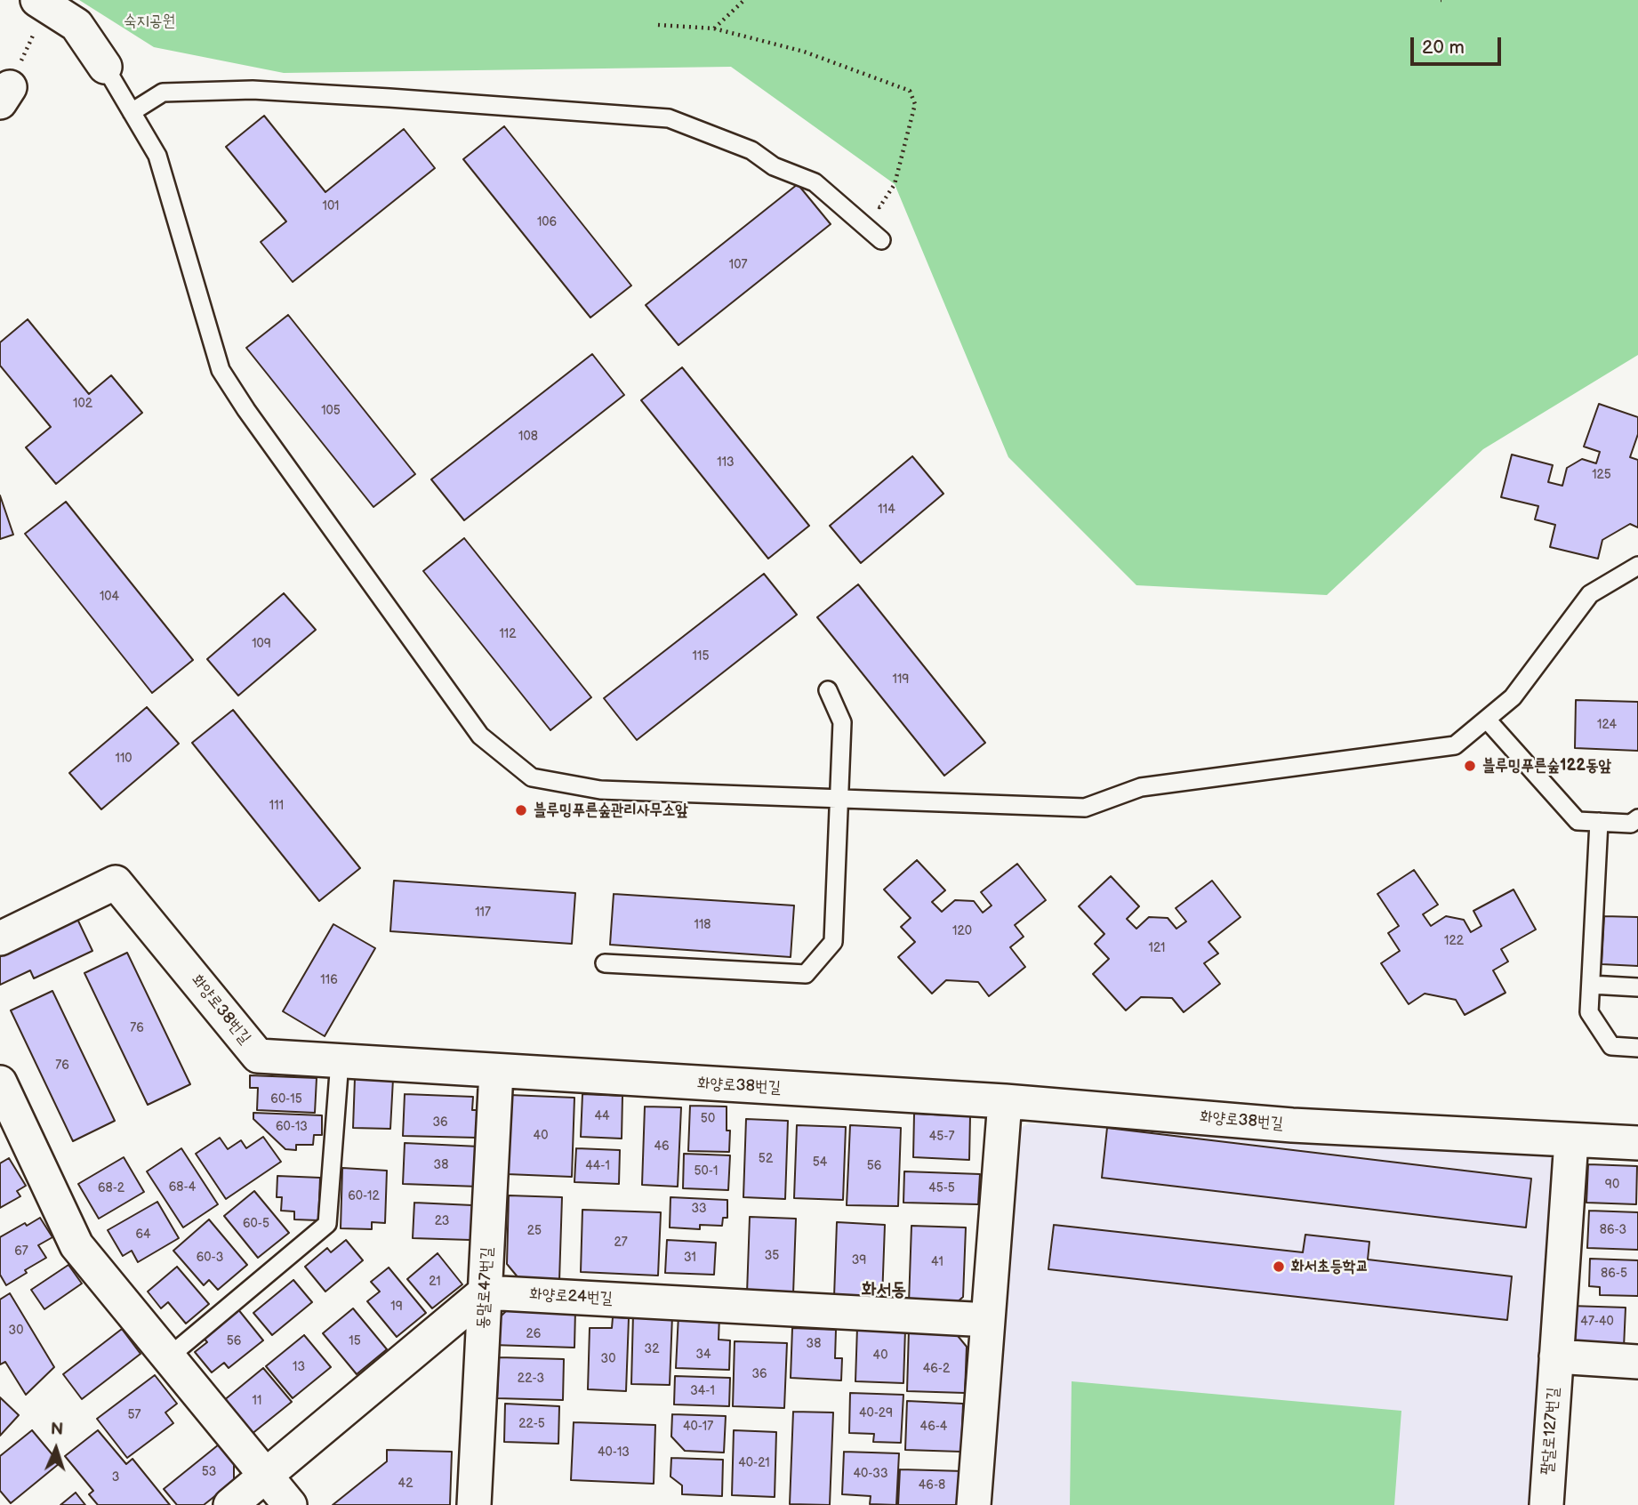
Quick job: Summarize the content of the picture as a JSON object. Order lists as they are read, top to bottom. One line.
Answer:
{"streets":{"street":["화양로38번길","동말로47번길","화양로24번길","팔달로127번길"]},"crossings":[["화양로38번길","동말로47번길"],["동말로47번길","화양로24번길"]],"districts":["화서동"],"parks":["숙지공원"],"places":["블루밍푸른숲122동앞","블루밍푸른숲관리사무소앞","화서초등학교"],"house_numbers":["101","106","107","102","105","108","113","125","114","104","112","109","115","119","124","110","111","117","118","120","122","121","116","76","76","60-15","44","50","36","60-13","40","45-7","46","52","54","38","44-1","56","50-1","90","68-4","68-2","45-5","60-12","33","23","60-5","86-3","25","64","27","67","35","60-3","31","39","41","86-5","21","19","47-40","30","26","56","15","38","32","34","40","30","13","46-2","36","22-3","34-1","11","40-29","57","22-5","40-17","46-4","40-13","40-21","53","40-33","3","42","46-8"],"scale_bar":"20 m","north":"top"}
